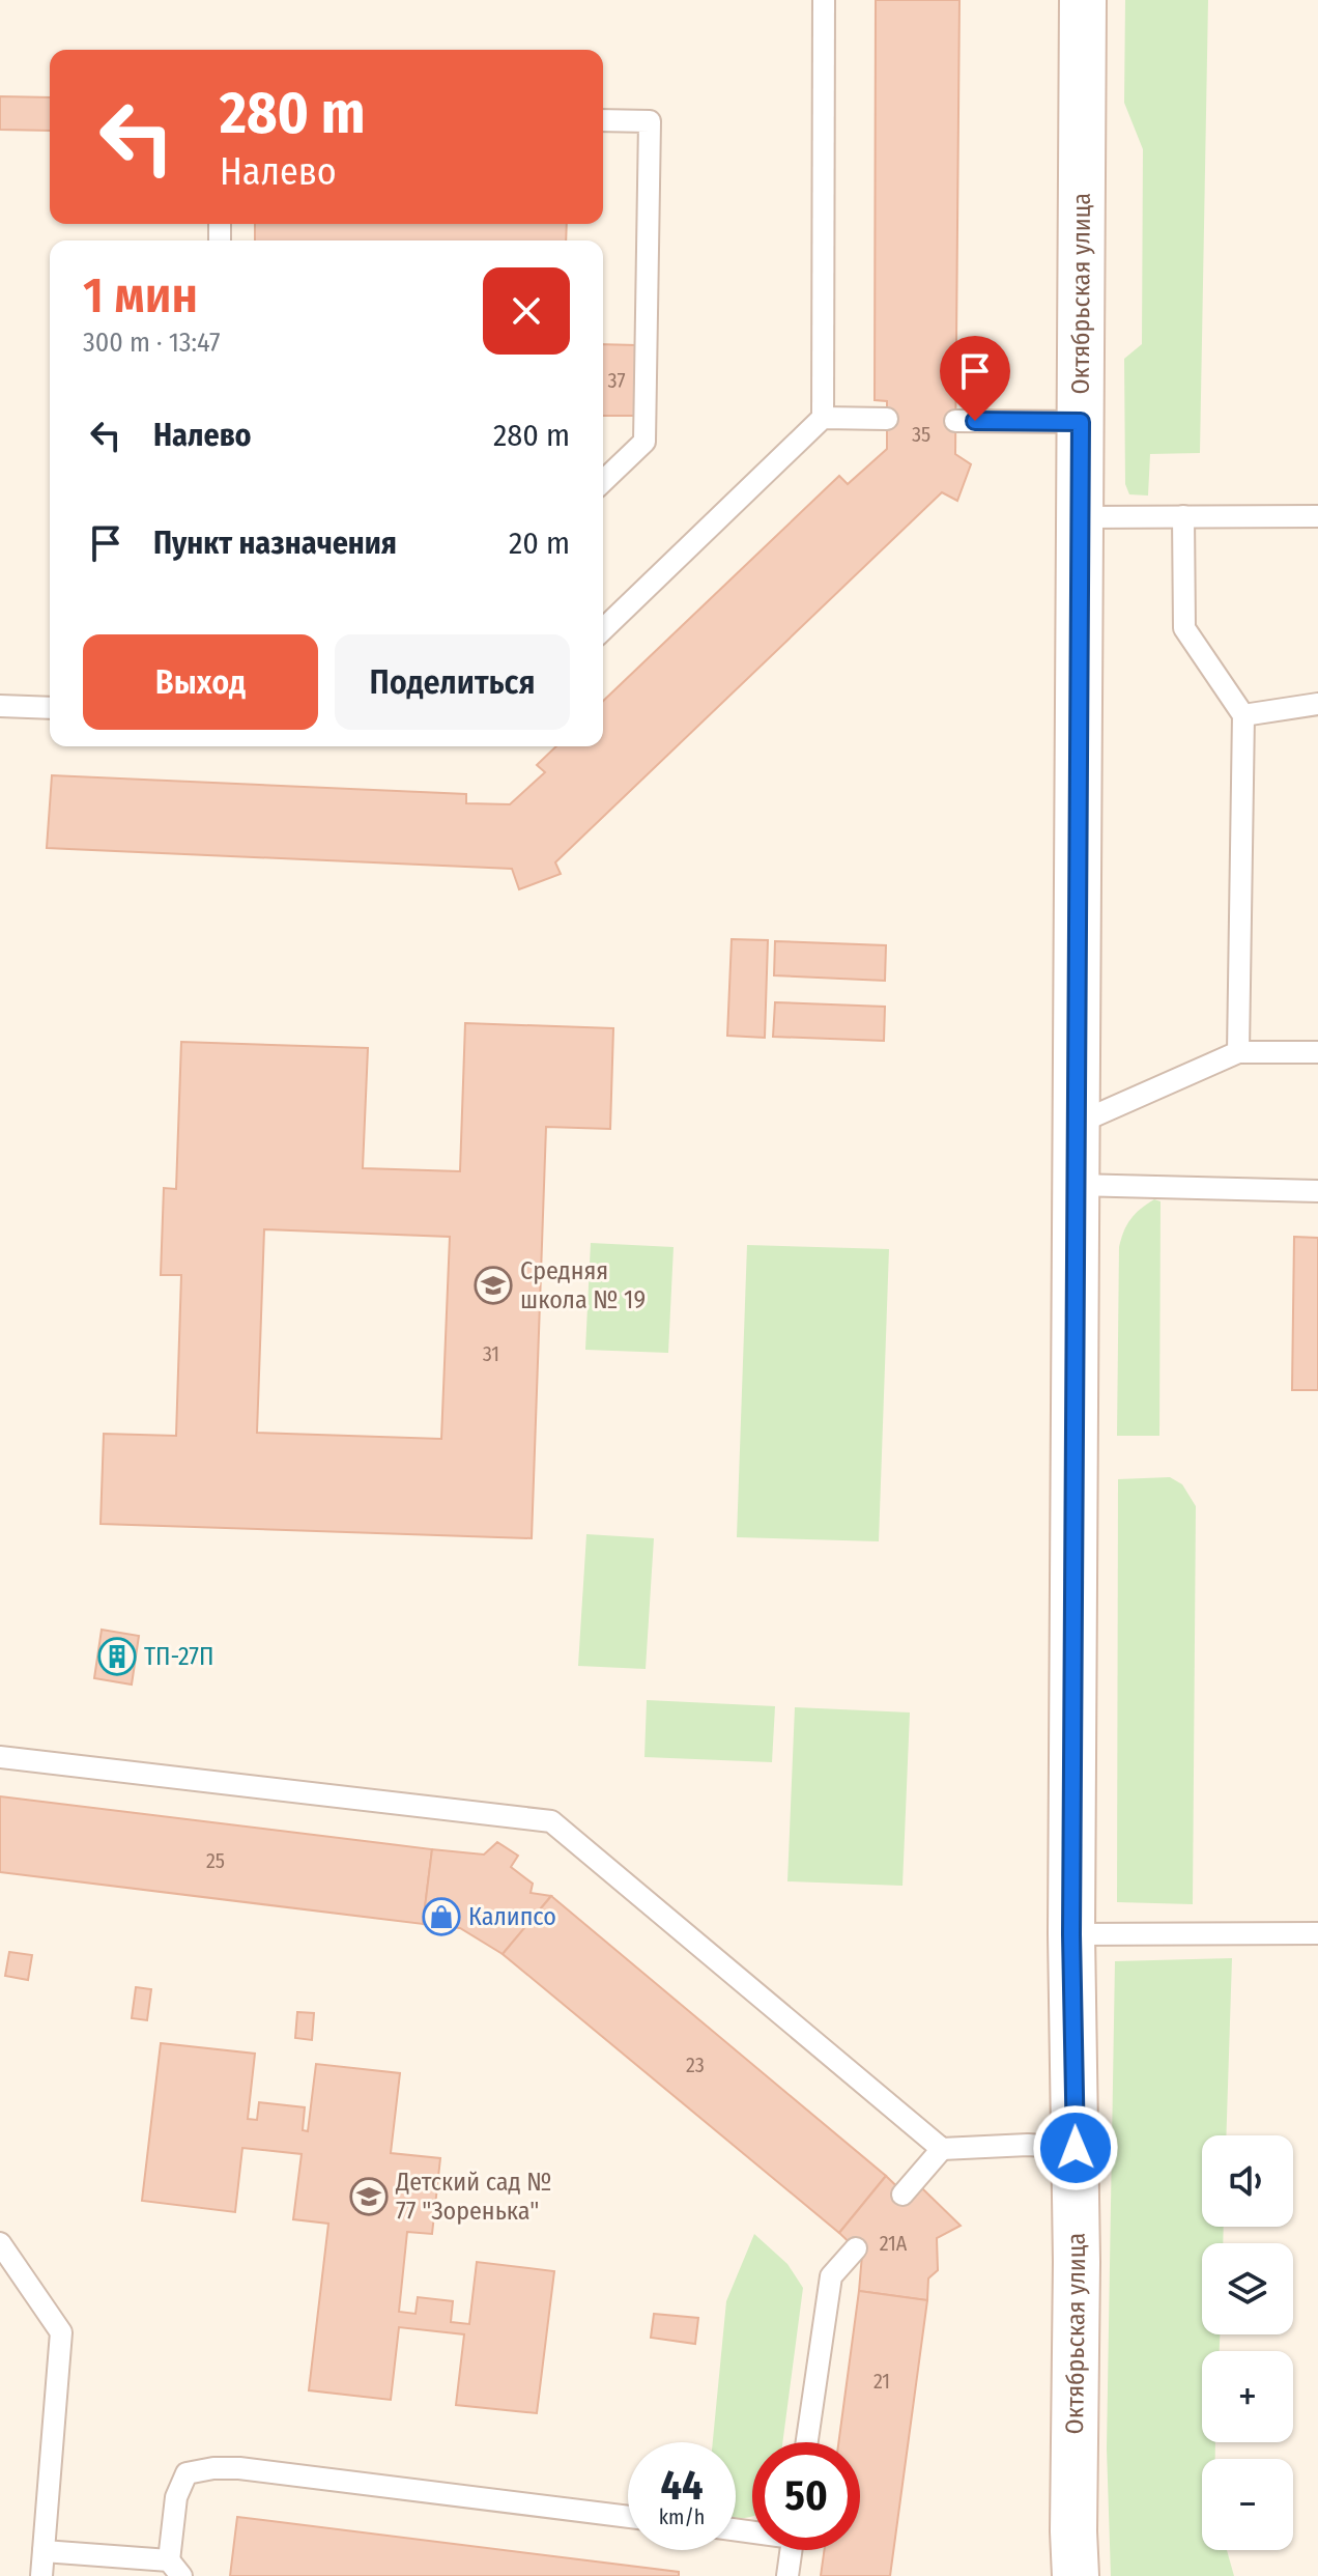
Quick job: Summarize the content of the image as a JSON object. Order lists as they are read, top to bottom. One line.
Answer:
{"streets":{"main road":["Октябрьская улица"]},"places":{"school or university":["Средняя школа № 19","Детский сад № 77 \"Зоренька\""],"building":["ТП-27П"],"shop":["Калипсо"]},"house_numbers":["37","35","31","25","23","21А","21"],"page":{"turn":["280 m","Налево"],"heading":["1 мин","300 m · 13:47"],"list":[{"name":"Налево","value":"280 m"},{"name":"Пункт назначения","value":"20 m"}],"buttons":["Выход","Поделиться"],"map_buttons":["+","−"],"speed":"44 km/h","limit":"50"}}
